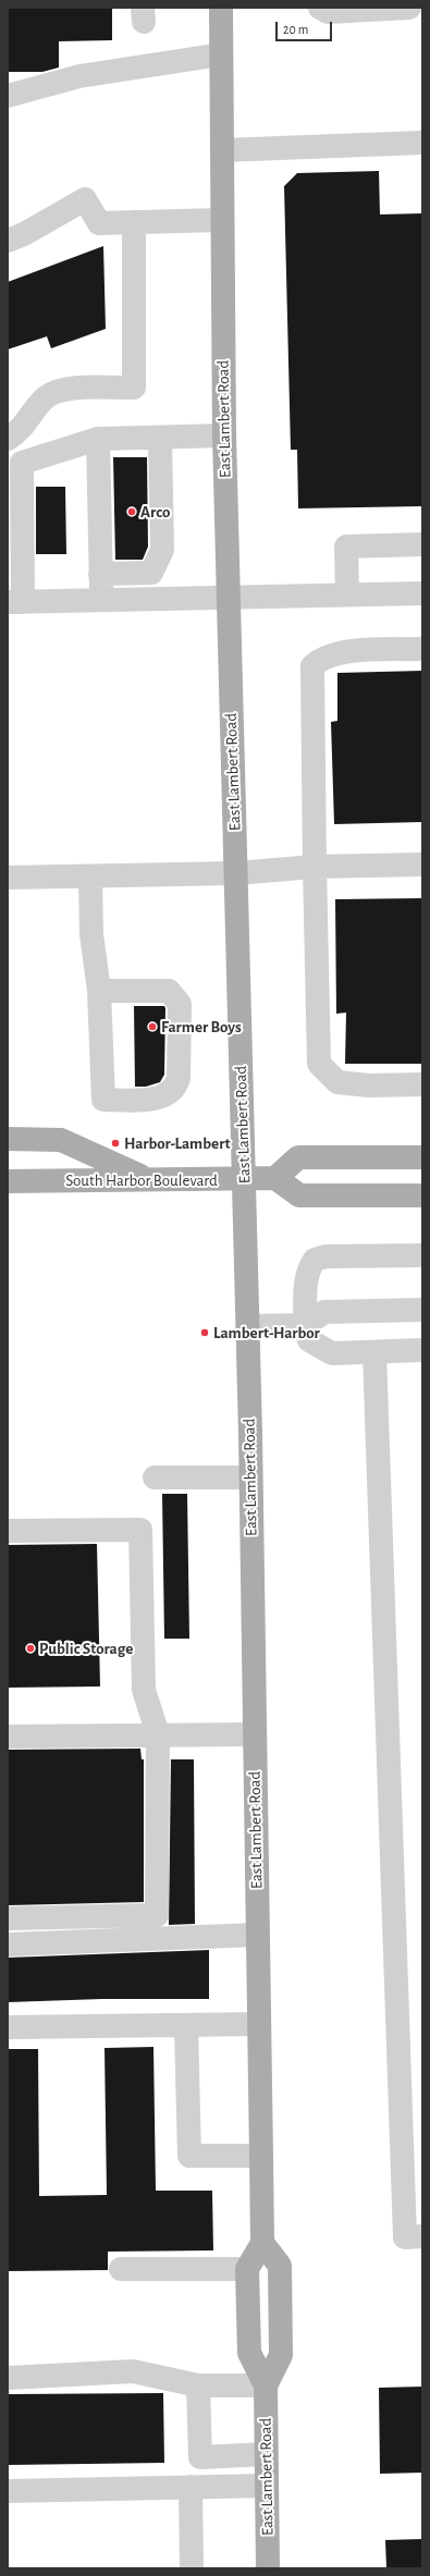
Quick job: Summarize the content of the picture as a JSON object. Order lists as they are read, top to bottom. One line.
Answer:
{"streets":{"main road":["East Lambert Road","South Harbor Boulevard"]},"crossings":[["East Lambert Road","South Harbor Boulevard"]],"places":["Arco","Farmer Boys","Harbor-Lambert","Lambert-Harbor","Public Storage"],"scale_bar":"20 m"}
